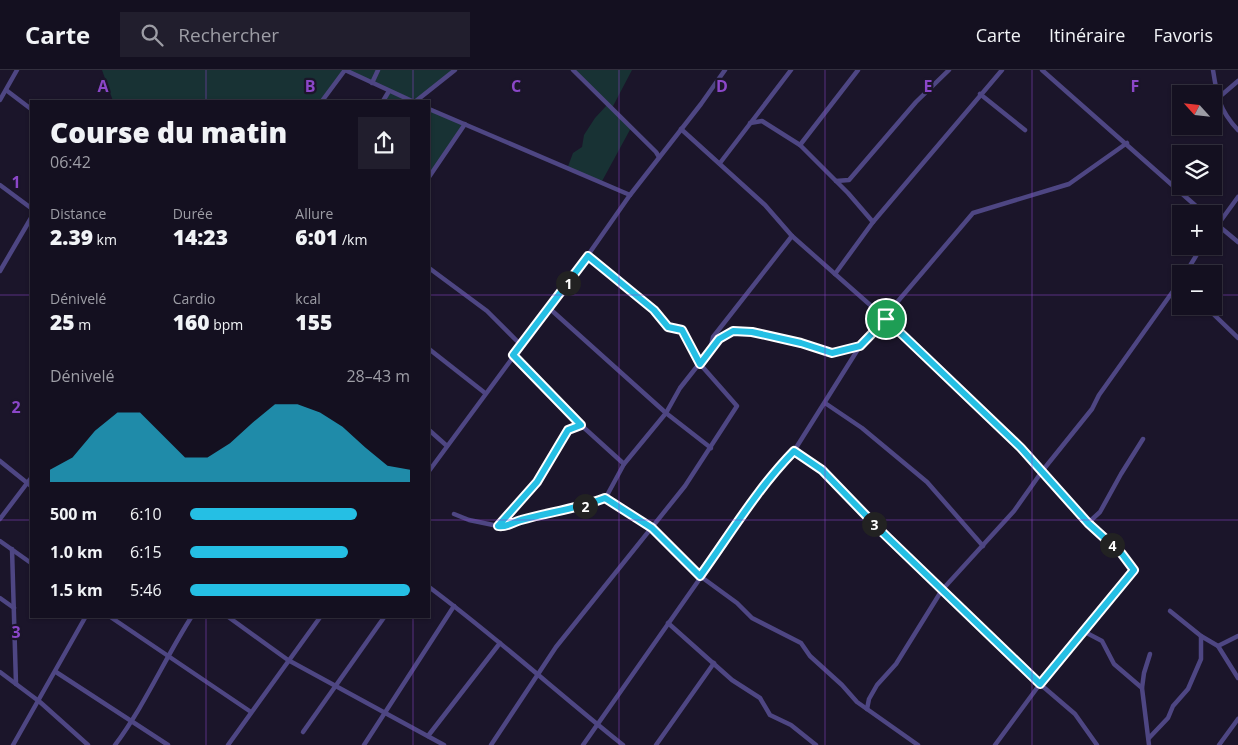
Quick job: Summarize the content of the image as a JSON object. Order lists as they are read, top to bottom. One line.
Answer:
{"north":"top left","page":{"header":"Carte","search":"Rechercher","nav":["Carte","Itinéraire","Favoris"],"map_buttons":["+","−"],"heading":["Course du matin","06:42"],"stats":[["Distance","2.39 km"],["Durée","14:23"],["Allure","6:01 /km"],["Dénivelé","25 m"],["Cardio","160 bpm"],["kcal","155"]],"pins":["1","2","3","4"],"chart":["Dénivelé","28–43 m"],"list":[{"name":"500 m","note":"6:10"},{"name":"1.0 km","note":"6:15"},{"name":"1.5 km","note":"5:46"}]},"grid":{"columns":["A","B","C","D","E","F"],"rows":["1","2","3"]}}
